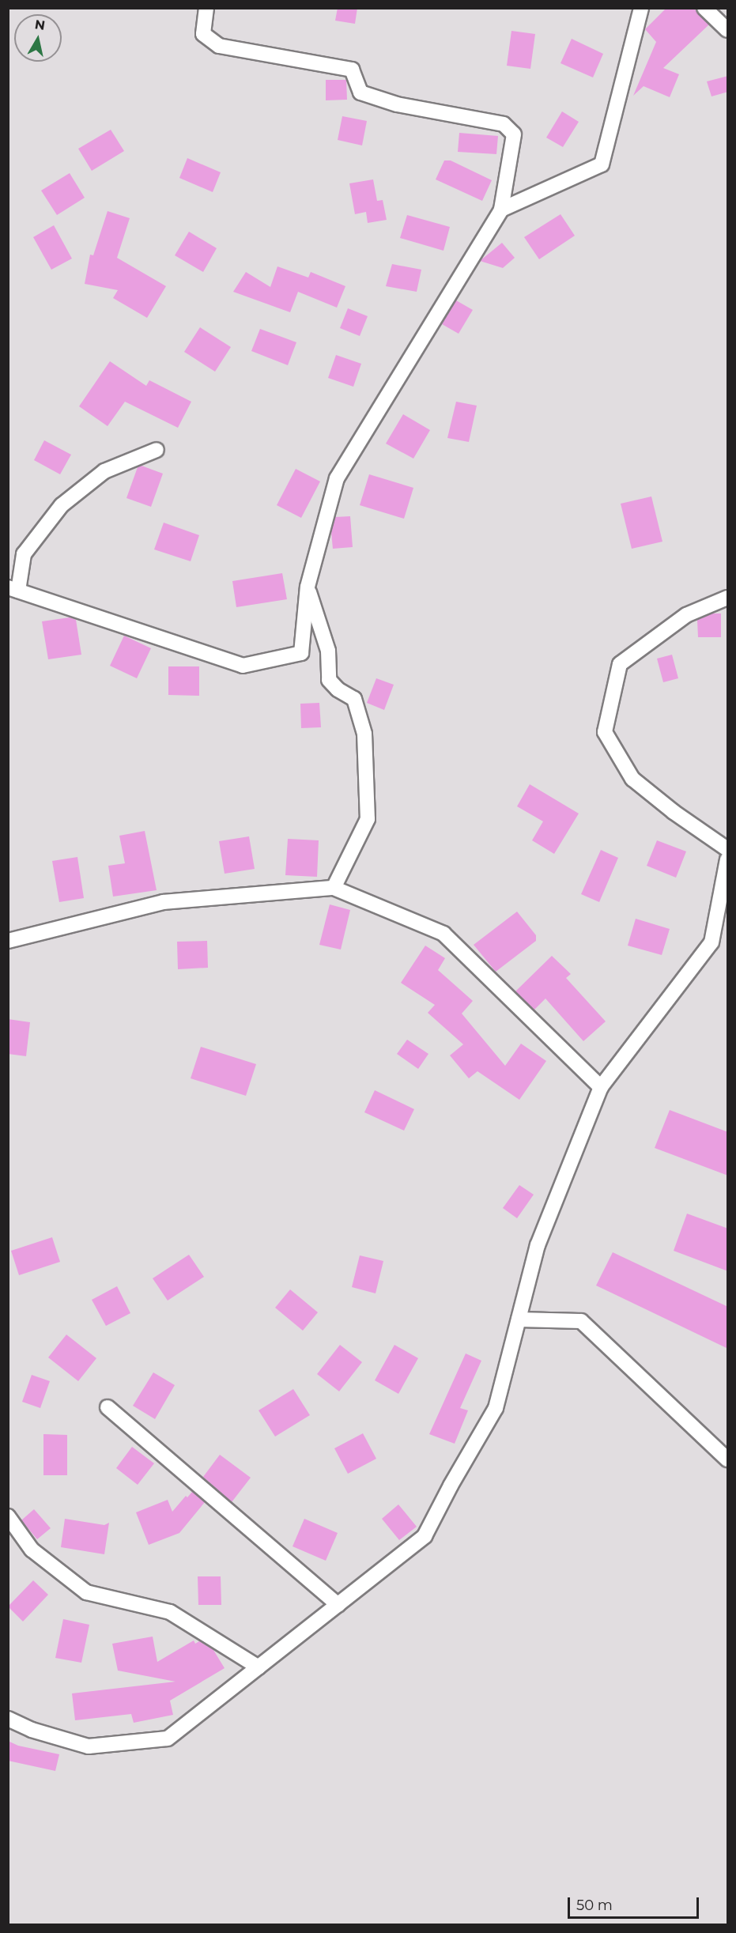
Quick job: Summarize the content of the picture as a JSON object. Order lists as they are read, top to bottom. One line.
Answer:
{"scale_bar":"50 m","north":"top"}
